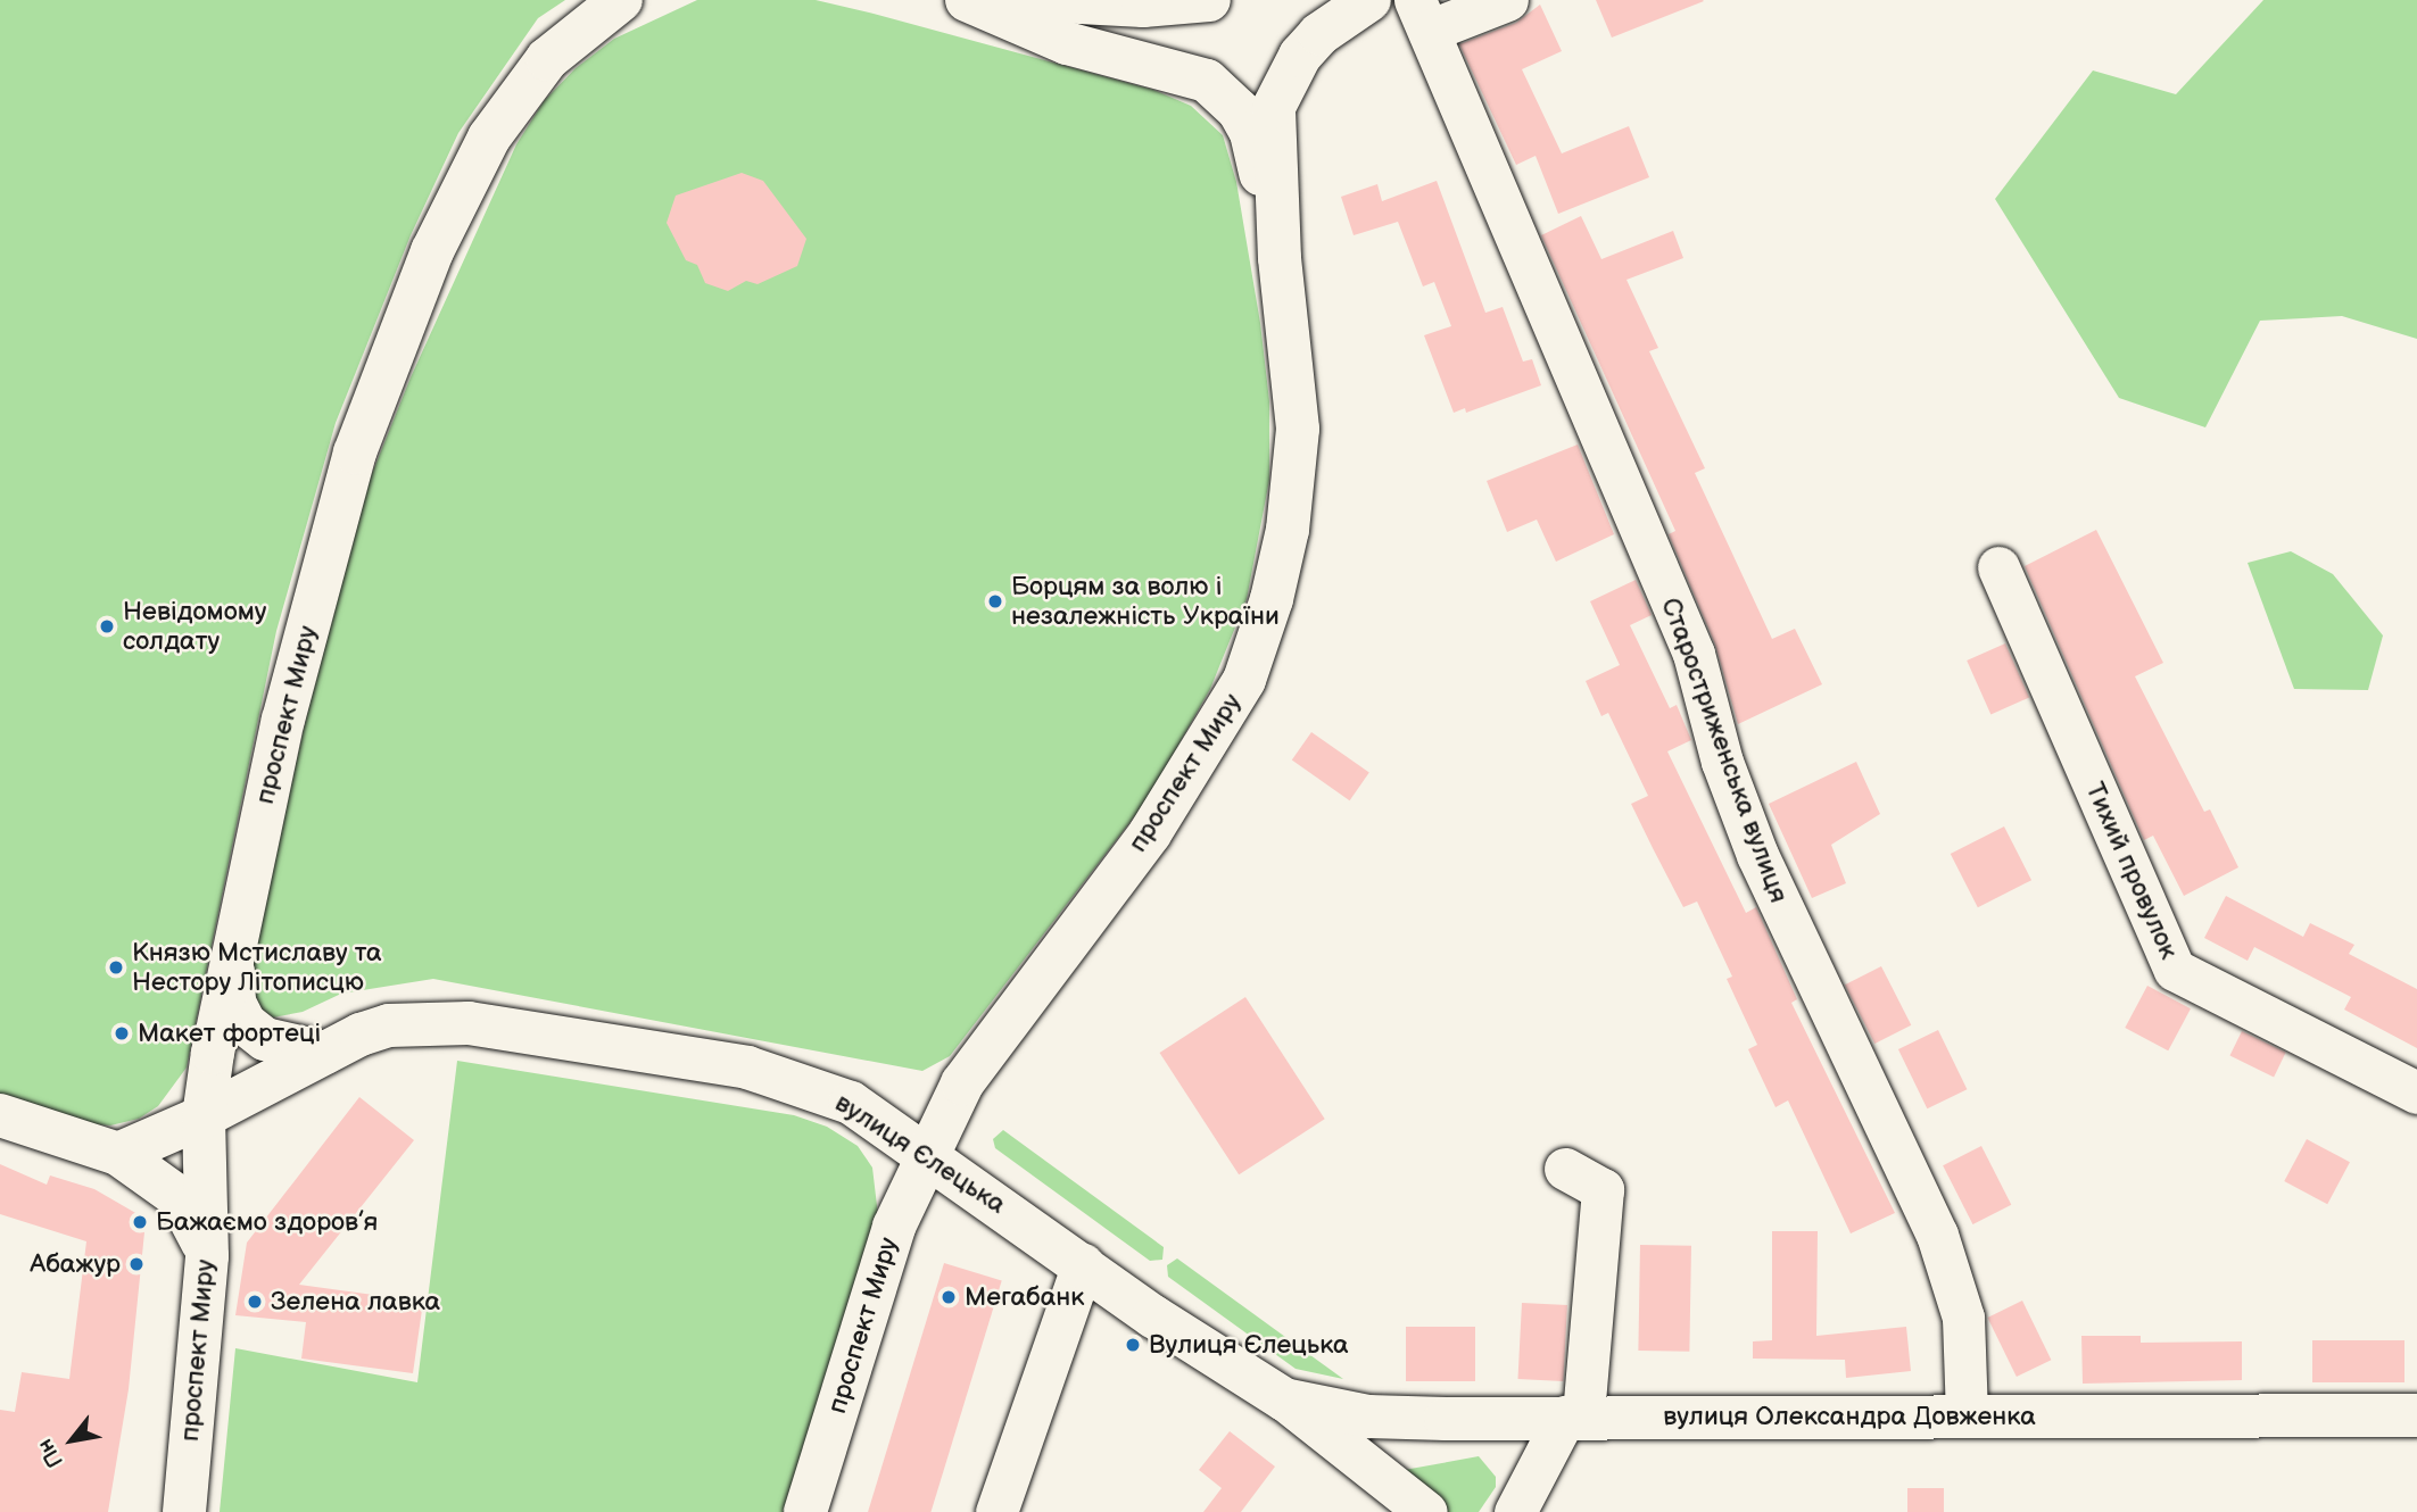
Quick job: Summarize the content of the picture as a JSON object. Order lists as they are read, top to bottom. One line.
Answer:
{"streets":{"main road":["проспект Миру","вулиця Єлецька","вулиця Олександра Довженка"],"street":["Старостриженська вулиця","Тихий провулок"]},"crossings":[["проспект Миру","вулиця Єлецька"],["Старостриженська вулиця","вулиця Олександра Довженка"],["вулиця Єлецька","вулиця Олександра Довженка"]],"places":["Борцям за волю і незалежність України","Невідомому солдату","Князю Мстиславу та Нестору Літописцю","Макет фортеці","Бажаємо здоров’я","Абажур","Мегабанк","Зелена лавка","Вулиця Єлецька"],"north":"bottom left"}
